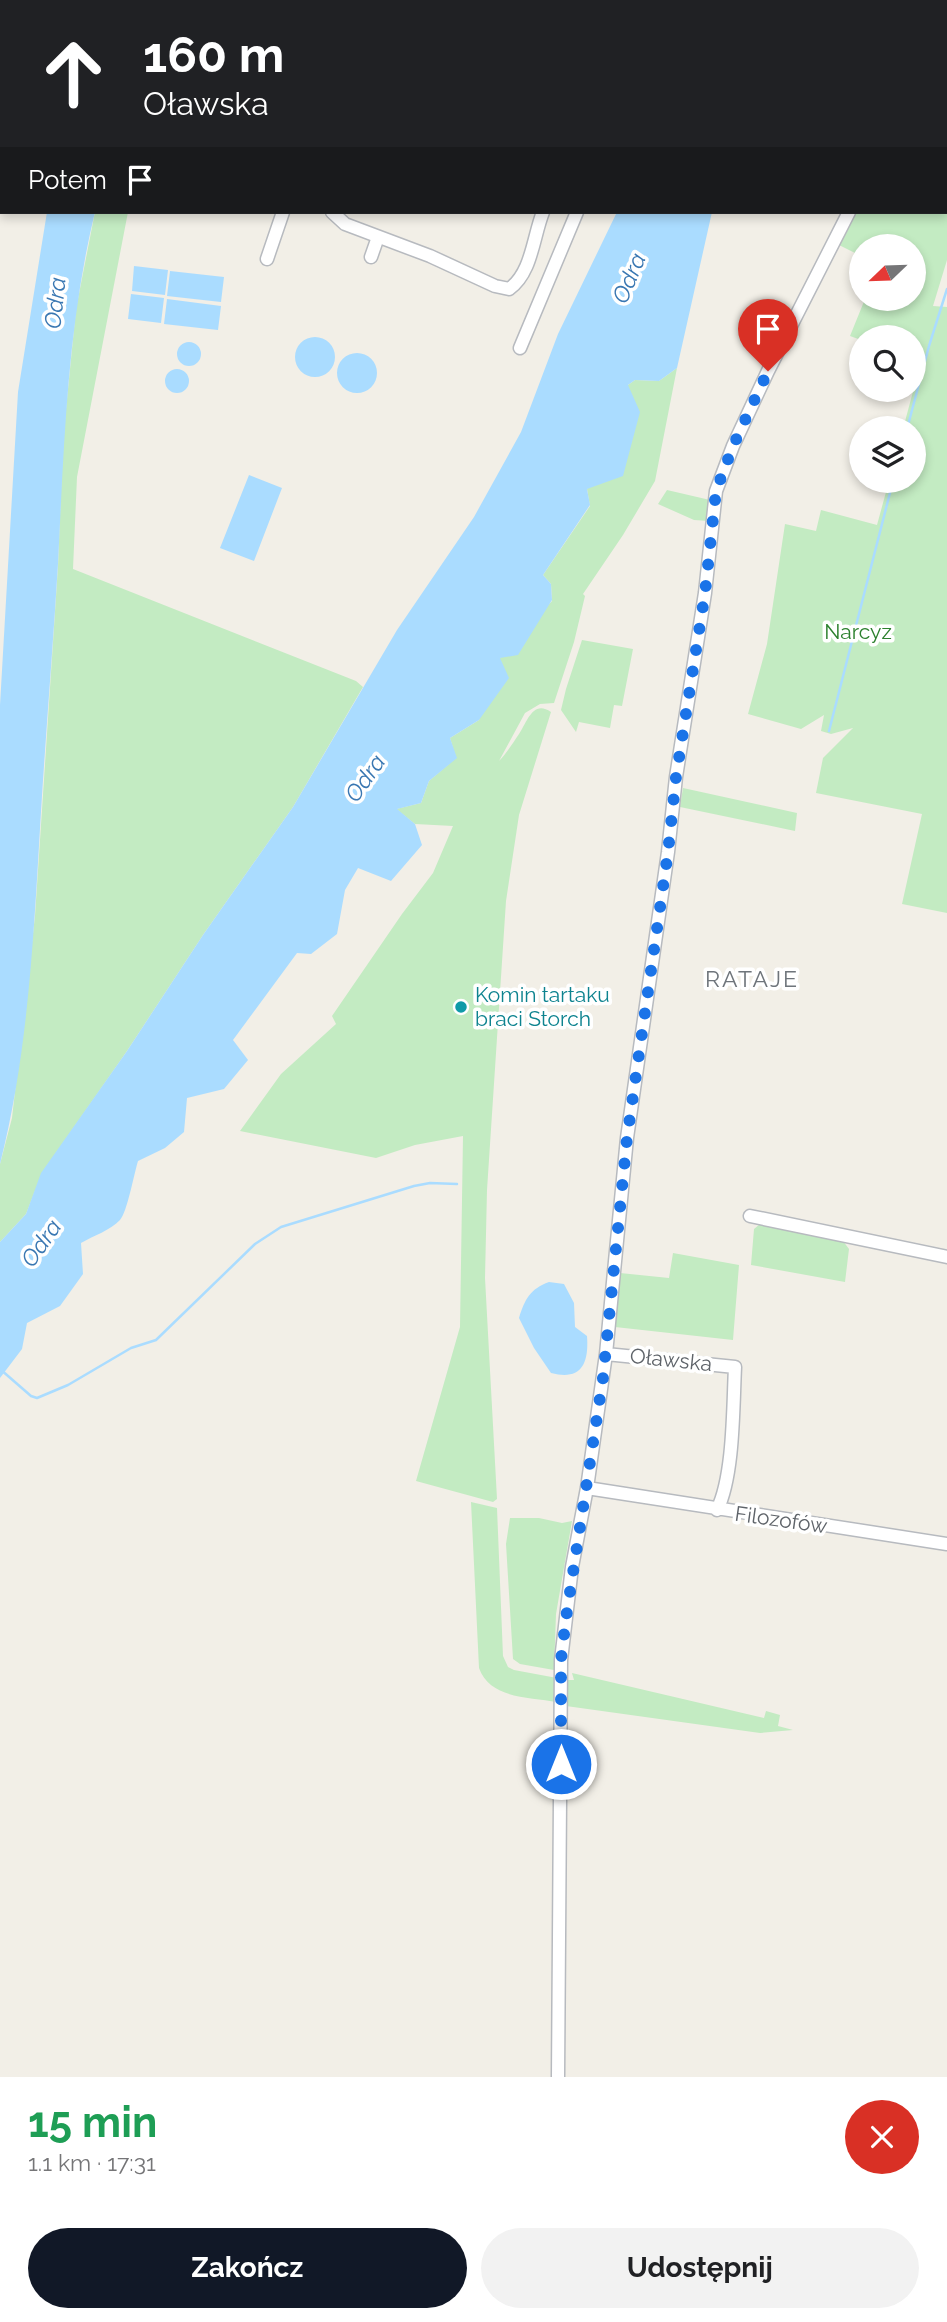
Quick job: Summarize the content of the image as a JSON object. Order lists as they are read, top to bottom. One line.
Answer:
{"streets":{"street":["Oławska","Filozofów"]},"crossings":[["Oławska","Filozofów"]],"districts":["RATAJE"],"water":["Odra"],"parks":["Narcyz"],"places":["Komin tartaku braci Storch"],"north":"bottom left","page":{"turn":["160 m","Oławska"],"then":"Potem","heading":["15 min","1.1 km · 17:31"],"buttons":["Zakończ","Udostępnij"]}}
